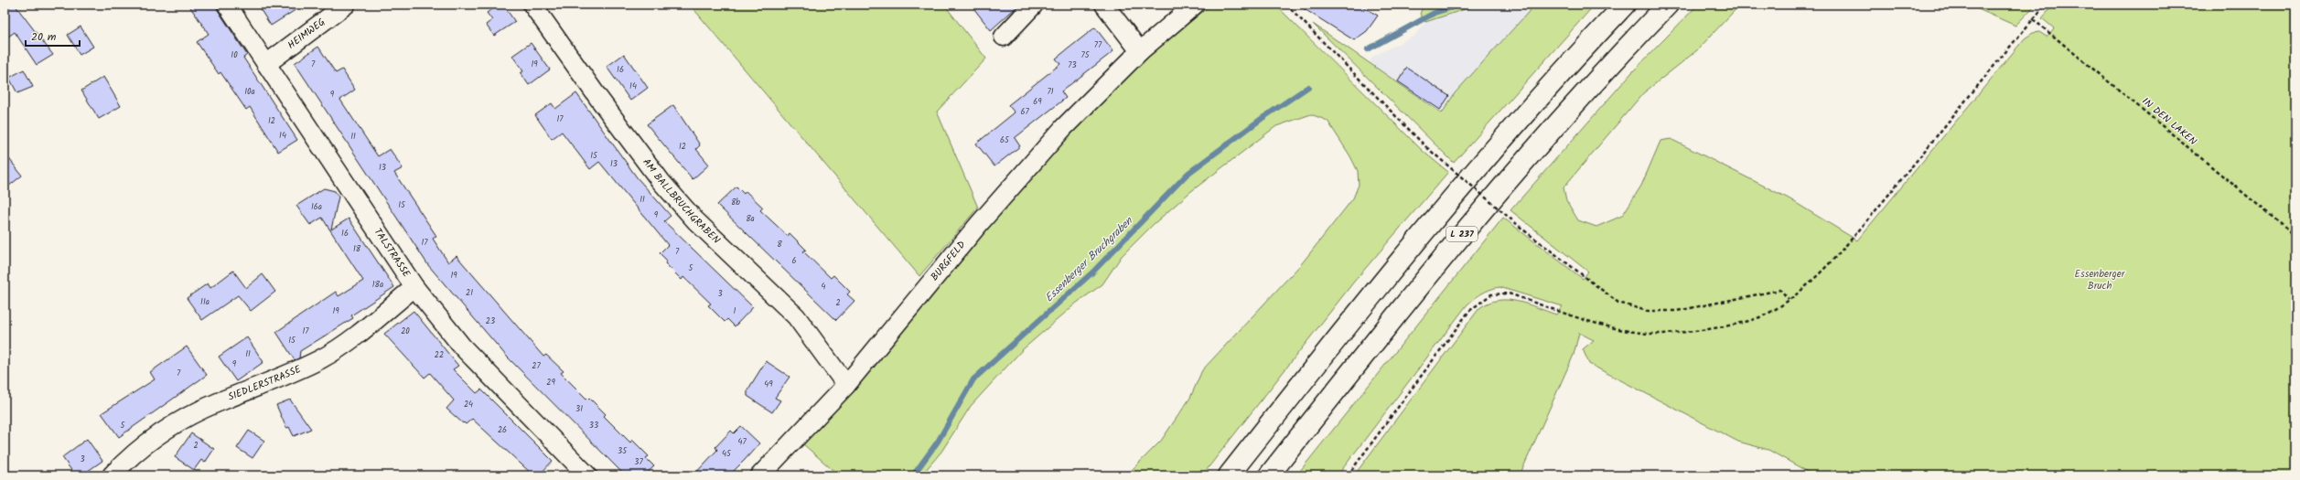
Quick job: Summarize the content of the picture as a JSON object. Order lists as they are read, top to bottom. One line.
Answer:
{"streets":{"highway":["L 237"],"street":["HEIMWEG","AM BALLBRUCHGRABEN","TALSTRASSE","BURGFELD","SIEDLERSTRASSE"],"path":["IN DEN LAKEN"]},"crossings":[["HEIMWEG","TALSTRASSE"],["AM BALLBRUCHGRABEN","BURGFELD"],["TALSTRASSE","SIEDLERSTRASSE"]],"water":["Essenberger Bruchgraben"],"parks":["Essenberger Bruch"],"house_numbers":["77","10","75","7","19","73","16","14","10a","71","9","69","67","17","12","14","11","65","12","15","13","13","11","8b","15","16a","9","8a","16","17","8","18","7","6","5","19","18a","4","21","3","11a","2","19","1","23","17","20","15","11","22","9","27","7","29","49","24","31","5","33","26","47","2","35","45","3","37"],"scale_bar":"20 m"}
